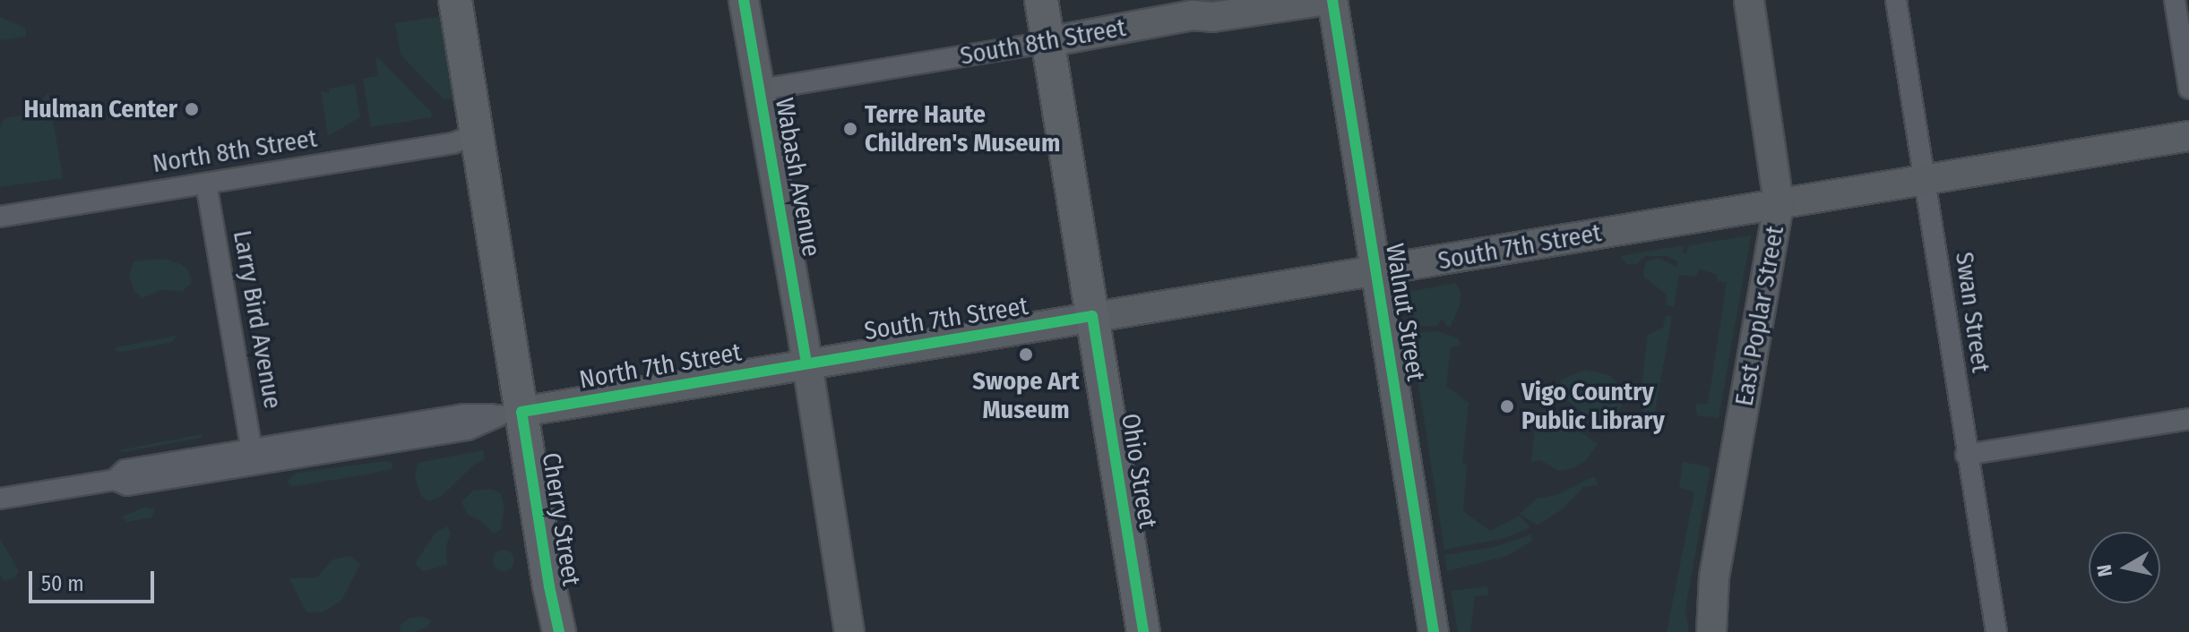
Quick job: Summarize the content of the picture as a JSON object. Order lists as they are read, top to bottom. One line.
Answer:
{"streets":{"main road":["South 8th Street","Wabash Avenue","South 7th Street","Walnut Street","East Poplar Street","North 7th Street","Ohio Street","Cherry Street"],"street":["North 8th Street","Swan Street","Larry Bird Avenue"]},"crossings":[["South 8th Street","Wabash Avenue"],["South 8th Street","Ohio Street"],["North 8th Street","Larry Bird Avenue"],["North 8th Street","Cherry Street"],["Wabash Avenue","South 7th Street"],["Wabash Avenue","North 7th Street"],["South 7th Street","Walnut Street"],["South 7th Street","Swan Street"],["South 7th Street","East Poplar Street"],["South 7th Street","North 7th Street"],["South 7th Street","Ohio Street"],["Larry Bird Avenue","North 7th Street"],["North 7th Street","Cherry Street"]],"places":["Hulman Center","Terre Haute Children's Museum","Swope Art Museum","Vigo Country Public Library"],"scale_bar":"50 m","north":"left"}
